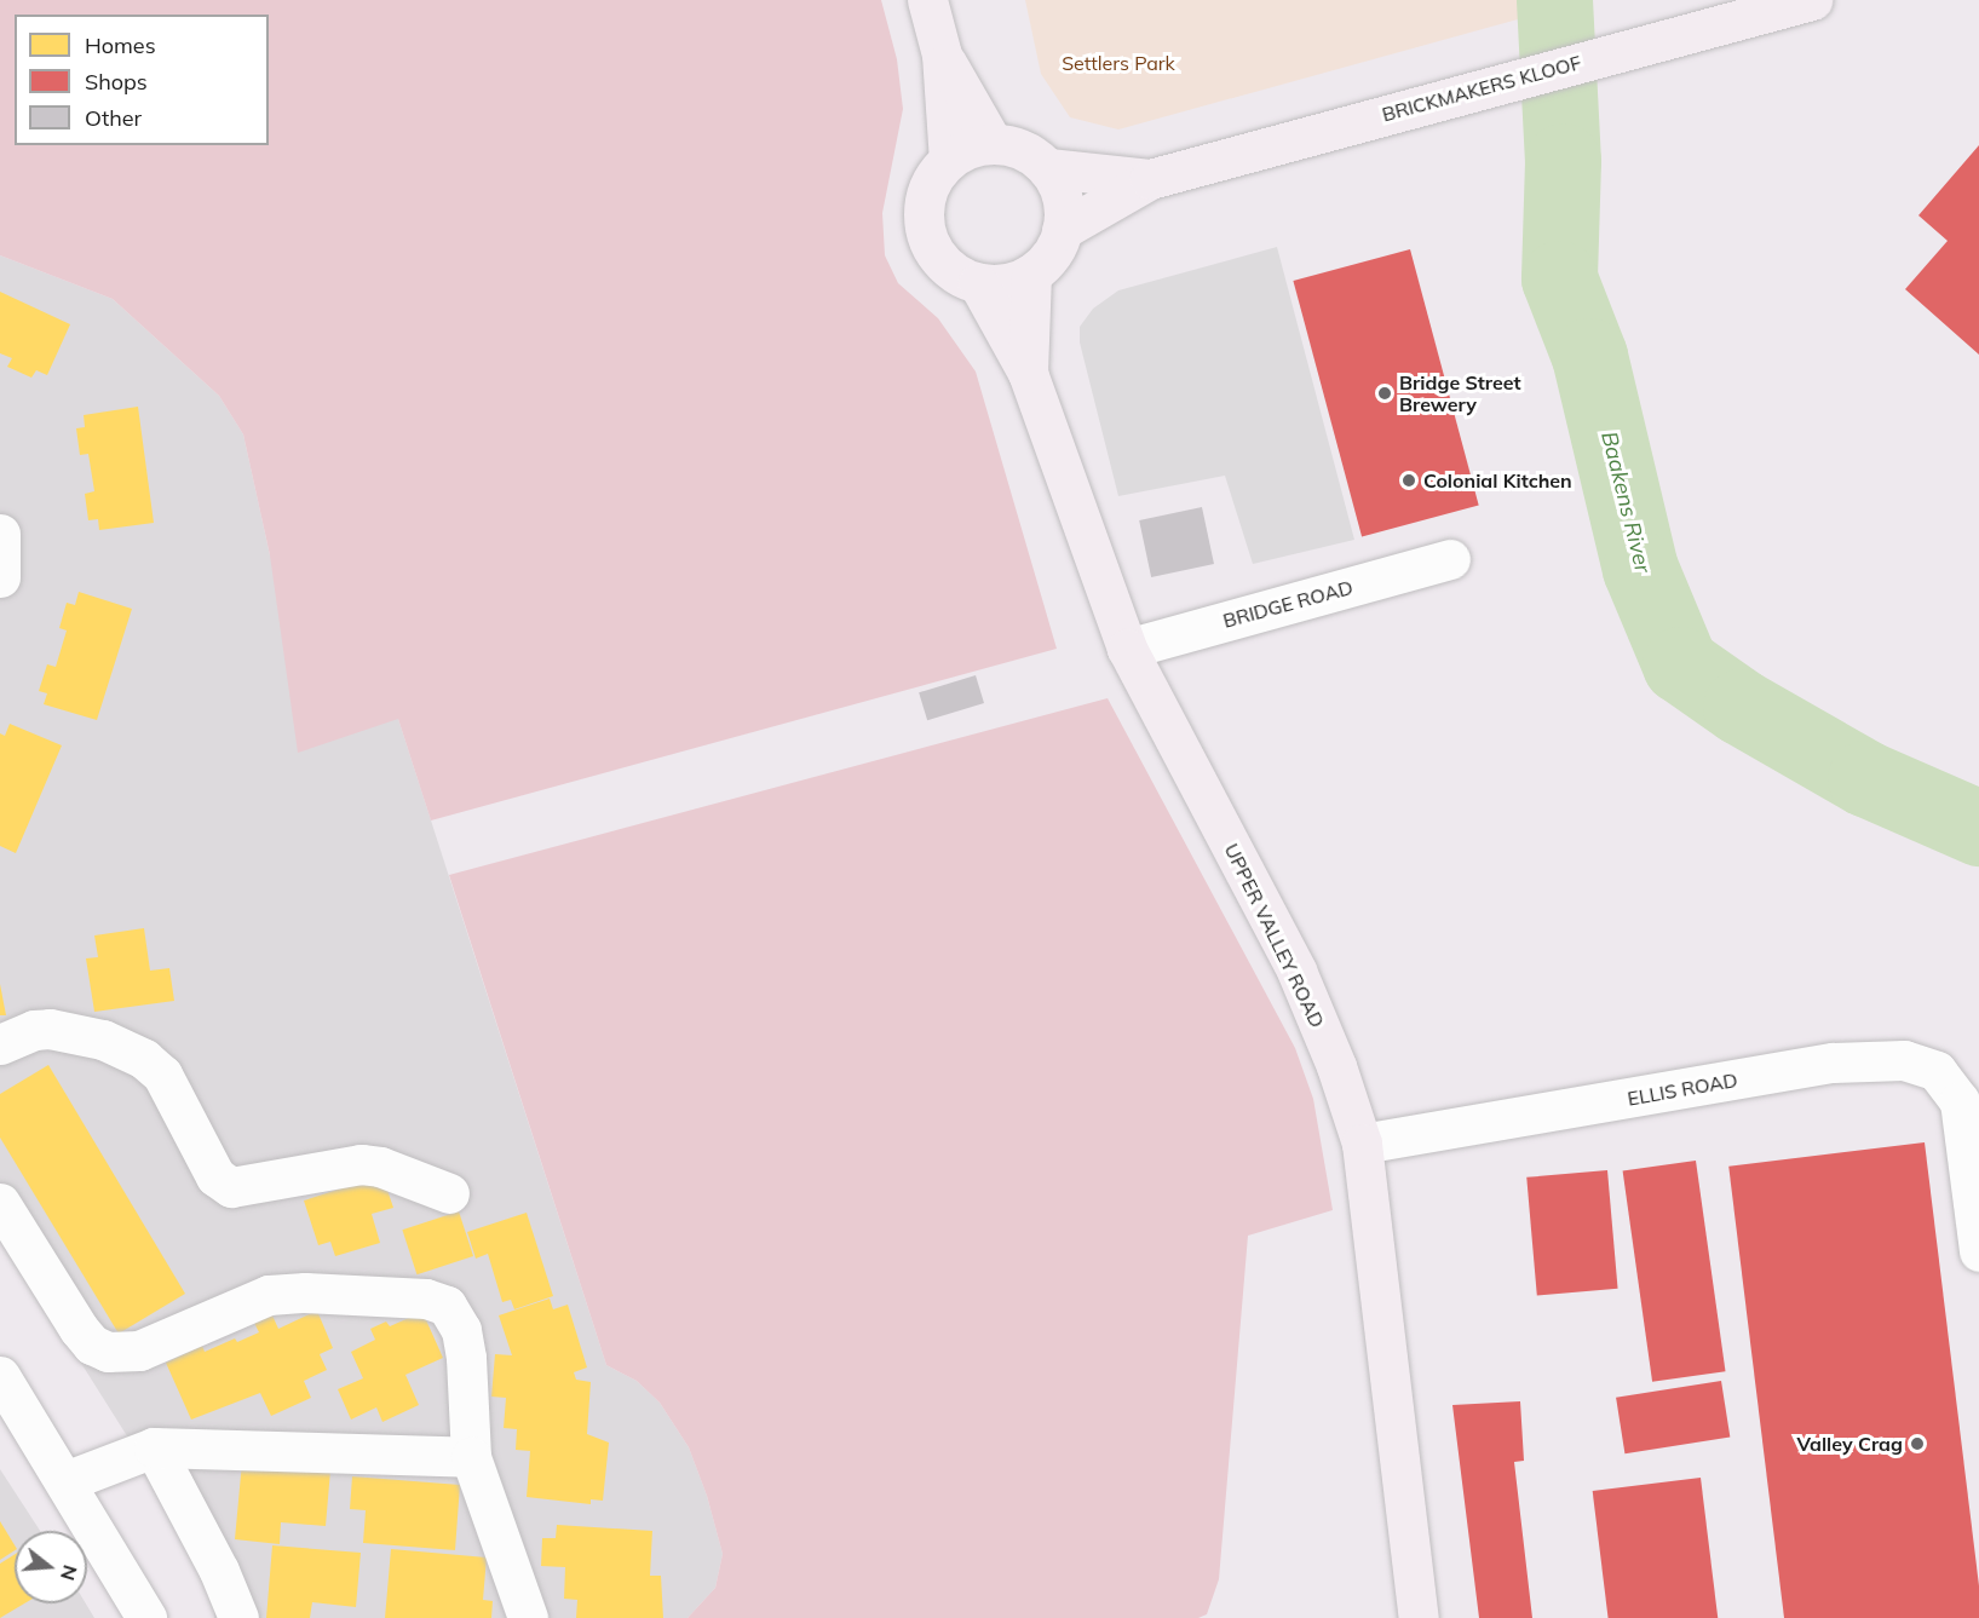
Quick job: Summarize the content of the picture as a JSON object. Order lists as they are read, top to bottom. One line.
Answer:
{"streets":{"street":["BRICKMAKERS KLOOF","BRIDGE ROAD","UPPER VALLEY ROAD","ELLIS ROAD"]},"crossings":[["BRICKMAKERS KLOOF","UPPER VALLEY ROAD"],["BRIDGE ROAD","UPPER VALLEY ROAD"],["UPPER VALLEY ROAD","ELLIS ROAD"]],"water":["Baakens River"],"parks":["Settlers Park"],"places":["Bridge Street Brewery","Colonial Kitchen","Valley Crag"],"legend":["Homes","Shops","Other"],"north":"right"}
